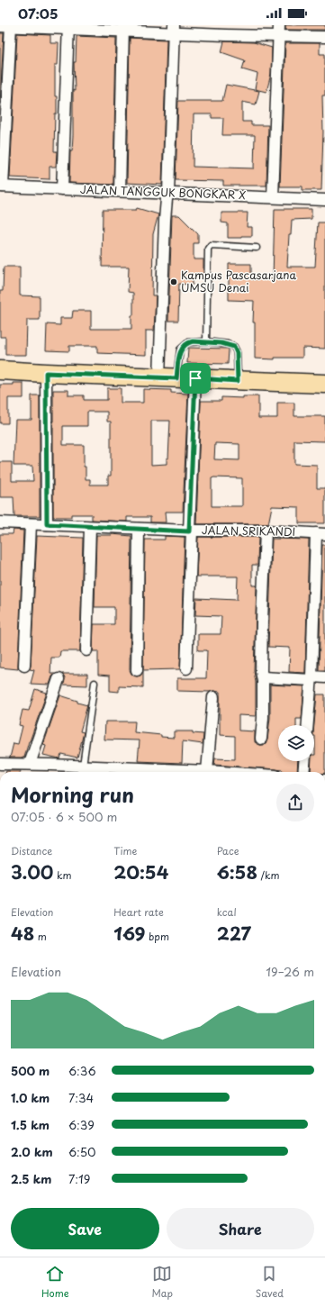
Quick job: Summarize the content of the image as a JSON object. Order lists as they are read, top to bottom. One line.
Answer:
{"streets":{"street":["JALAN TANGGUK BONGKAR X","JALAN SRIKANDI"]},"places":["Kampus Pascasarjana UMSU Denai"],"page":{"status":"07:05","heading":["Morning run","07:05 · 6 × 500 m"],"stats":[["Distance","3.00 km"],["Time","20:54"],["Pace","6:58 /km"],["Elevation","48 m"],["Heart rate","169 bpm"],["kcal","227"]],"chart":["Elevation","19–26 m"],"list":[{"name":"500 m","note":"6:36"},{"name":"1.0 km","note":"7:34"},{"name":"1.5 km","note":"6:39"},{"name":"2.0 km","note":"6:50"},{"name":"2.5 km","note":"7:19"}],"buttons":["Save","Share"],"tabs":["Home","Map","Saved"]}}
